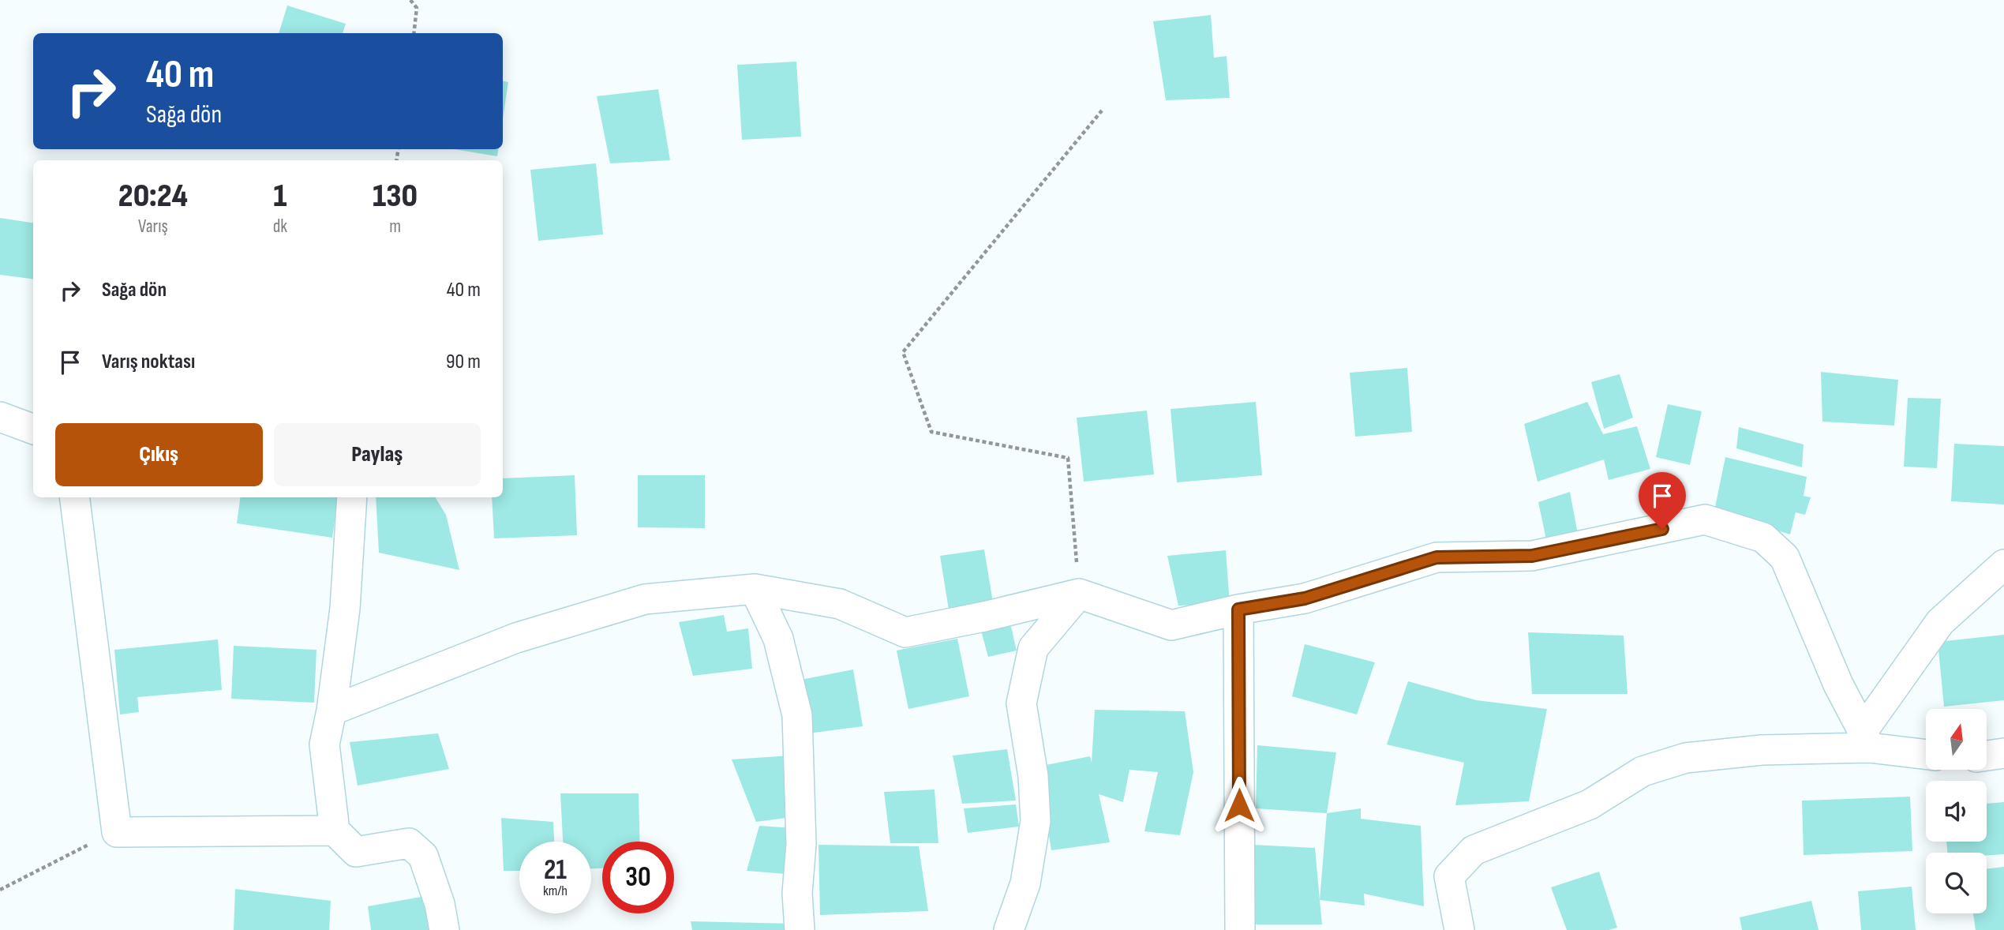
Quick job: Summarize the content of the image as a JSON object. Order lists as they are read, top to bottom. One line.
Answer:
{"north":"top","page":{"turn":["40 m","Sağa dön"],"eta":["20:24","Varış","1","dk","130","m"],"list":[{"name":"Sağa dön","value":"40 m"},{"name":"Varış noktası","value":"90 m"}],"buttons":["Çıkış","Paylaş"],"speed":"21 km/h","limit":"30"}}
